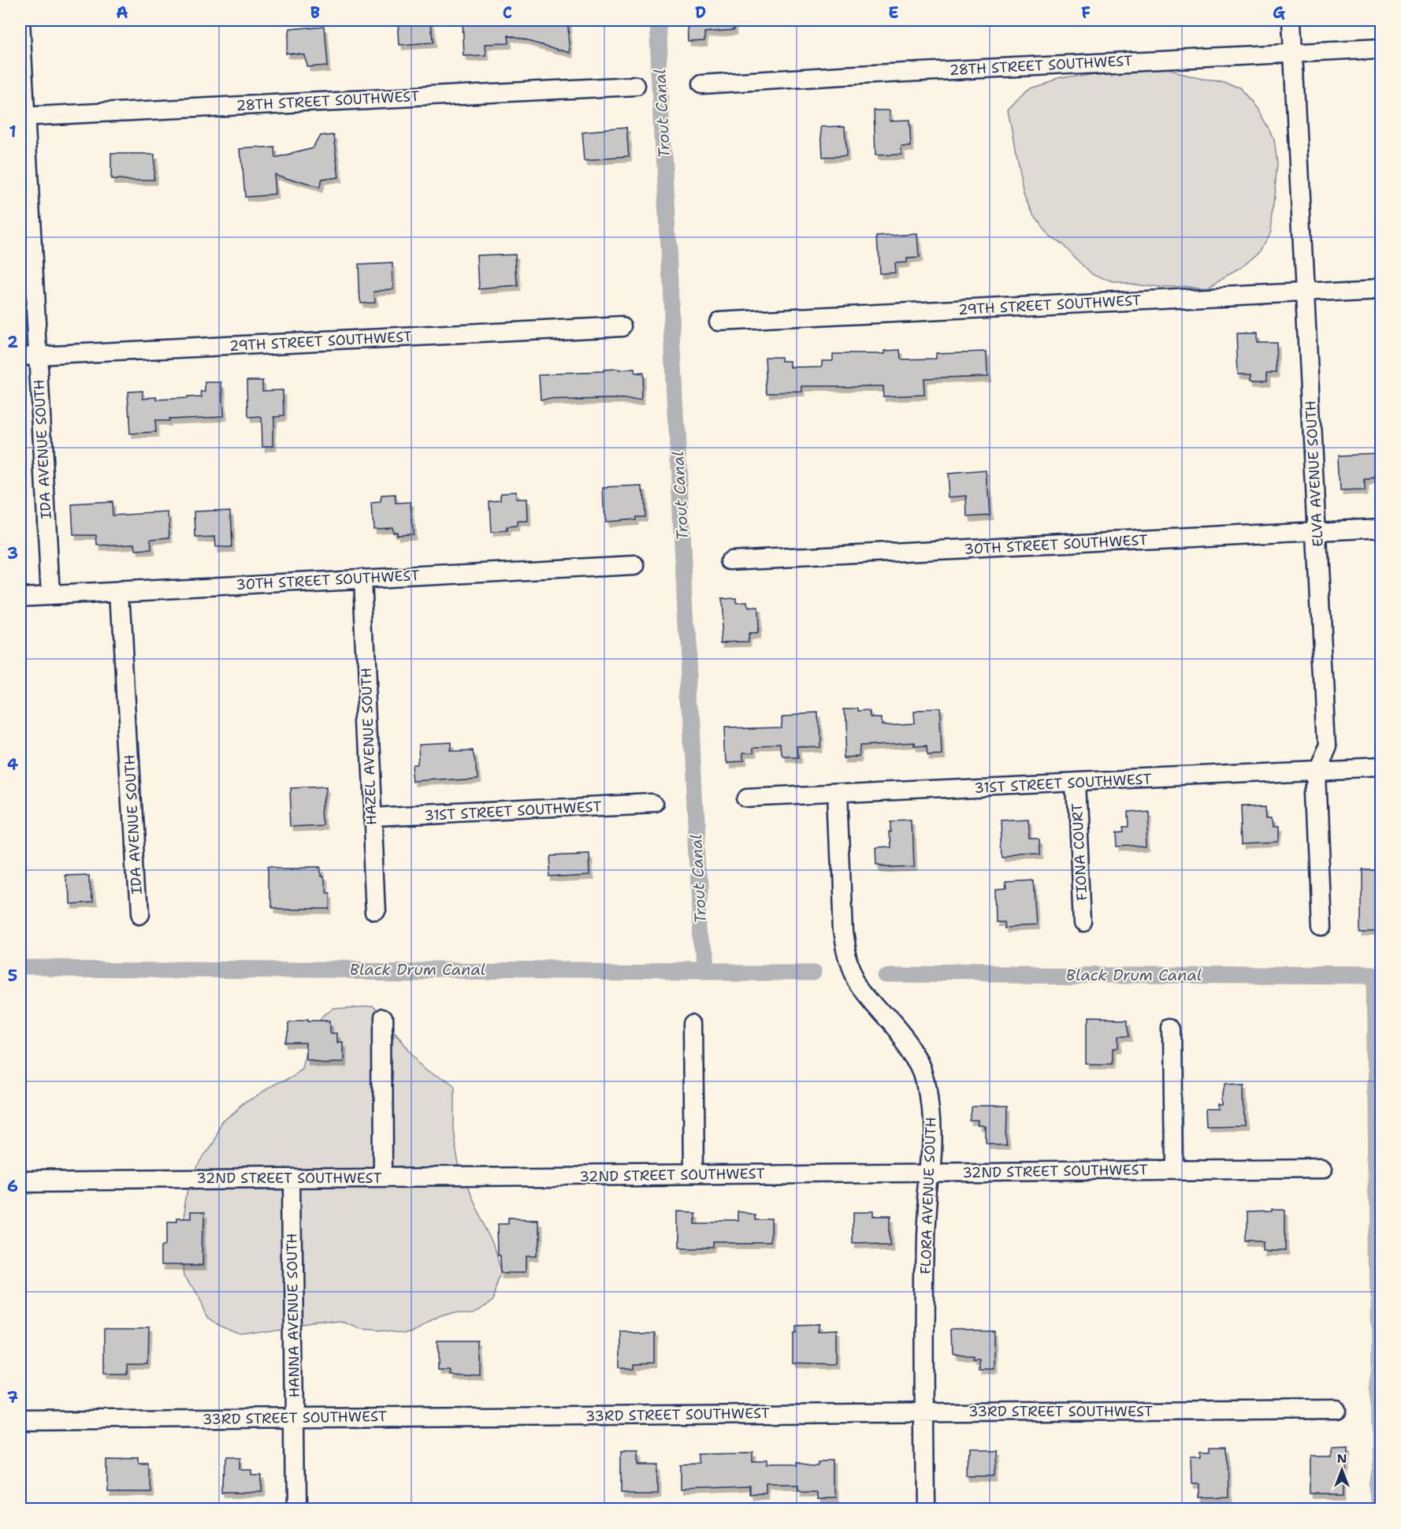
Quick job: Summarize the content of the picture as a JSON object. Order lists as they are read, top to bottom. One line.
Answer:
{"streets":{"street":["28TH STREET SOUTHWEST","29TH STREET SOUTHWEST","IDA AVENUE SOUTH","ELVA AVENUE SOUTH","30TH STREET SOUTHWEST","HAZEL AVENUE SOUTH","31ST STREET SOUTHWEST","FIONA COURT","32ND STREET SOUTHWEST","FLORA AVENUE SOUTH","HANNA AVENUE SOUTH","33RD STREET SOUTHWEST"]},"crossings":[["28TH STREET SOUTHWEST","IDA AVENUE SOUTH"],["28TH STREET SOUTHWEST","ELVA AVENUE SOUTH"],["29TH STREET SOUTHWEST","IDA AVENUE SOUTH"],["29TH STREET SOUTHWEST","ELVA AVENUE SOUTH"],["IDA AVENUE SOUTH","30TH STREET SOUTHWEST"],["ELVA AVENUE SOUTH","30TH STREET SOUTHWEST"],["ELVA AVENUE SOUTH","31ST STREET SOUTHWEST"],["30TH STREET SOUTHWEST","HAZEL AVENUE SOUTH"],["HAZEL AVENUE SOUTH","31ST STREET SOUTHWEST"],["31ST STREET SOUTHWEST","FIONA COURT"],["31ST STREET SOUTHWEST","FLORA AVENUE SOUTH"],["32ND STREET SOUTHWEST","FLORA AVENUE SOUTH"],["32ND STREET SOUTHWEST","HANNA AVENUE SOUTH"],["FLORA AVENUE SOUTH","33RD STREET SOUTHWEST"],["HANNA AVENUE SOUTH","33RD STREET SOUTHWEST"]],"water":["Trout Canal","Black Drum Canal"],"north":"top","grid":{"columns":["A","B","C","D","E","F","G"],"rows":["1","2","3","4","5","6","7"]}}
